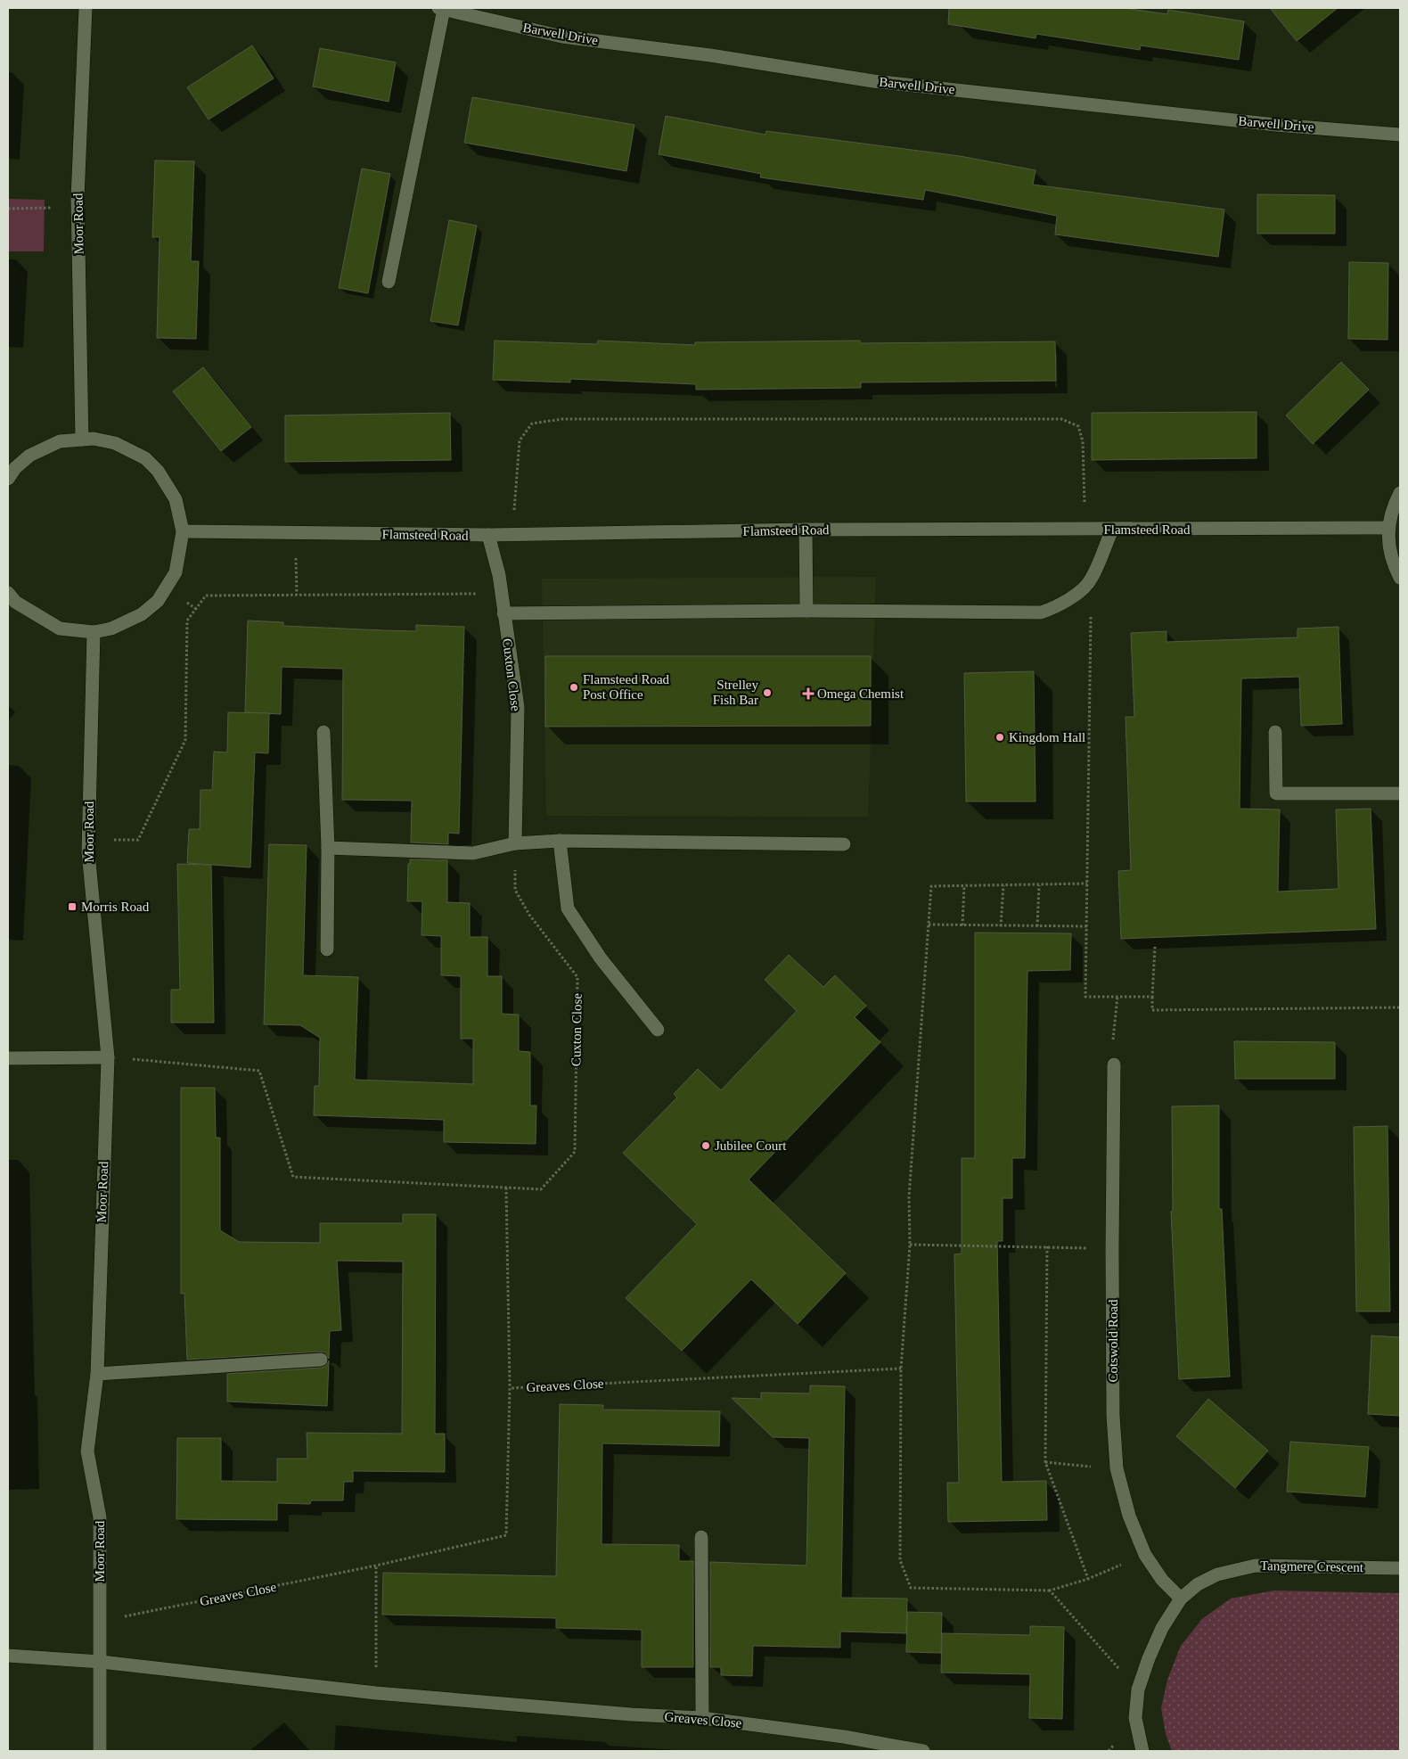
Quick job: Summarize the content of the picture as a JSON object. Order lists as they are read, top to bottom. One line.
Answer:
{"streets":{"street":["Barwell Drive","Moor Road","Flamsteed Road","Cuxton Close","Cotswold Road","Greaves Close","Tangmere Crescent"]},"crossings":[["Moor Road","Greaves Close"],["Flamsteed Road","Cuxton Close"],["Cotswold Road","Tangmere Crescent"]],"places":{"other":["Flamsteed Road Post Office","Strelley Fish Bar","Kingdom Hall","Jubilee Court"],"health":["Omega Chemist"],"transit":["Morris Road"]}}
